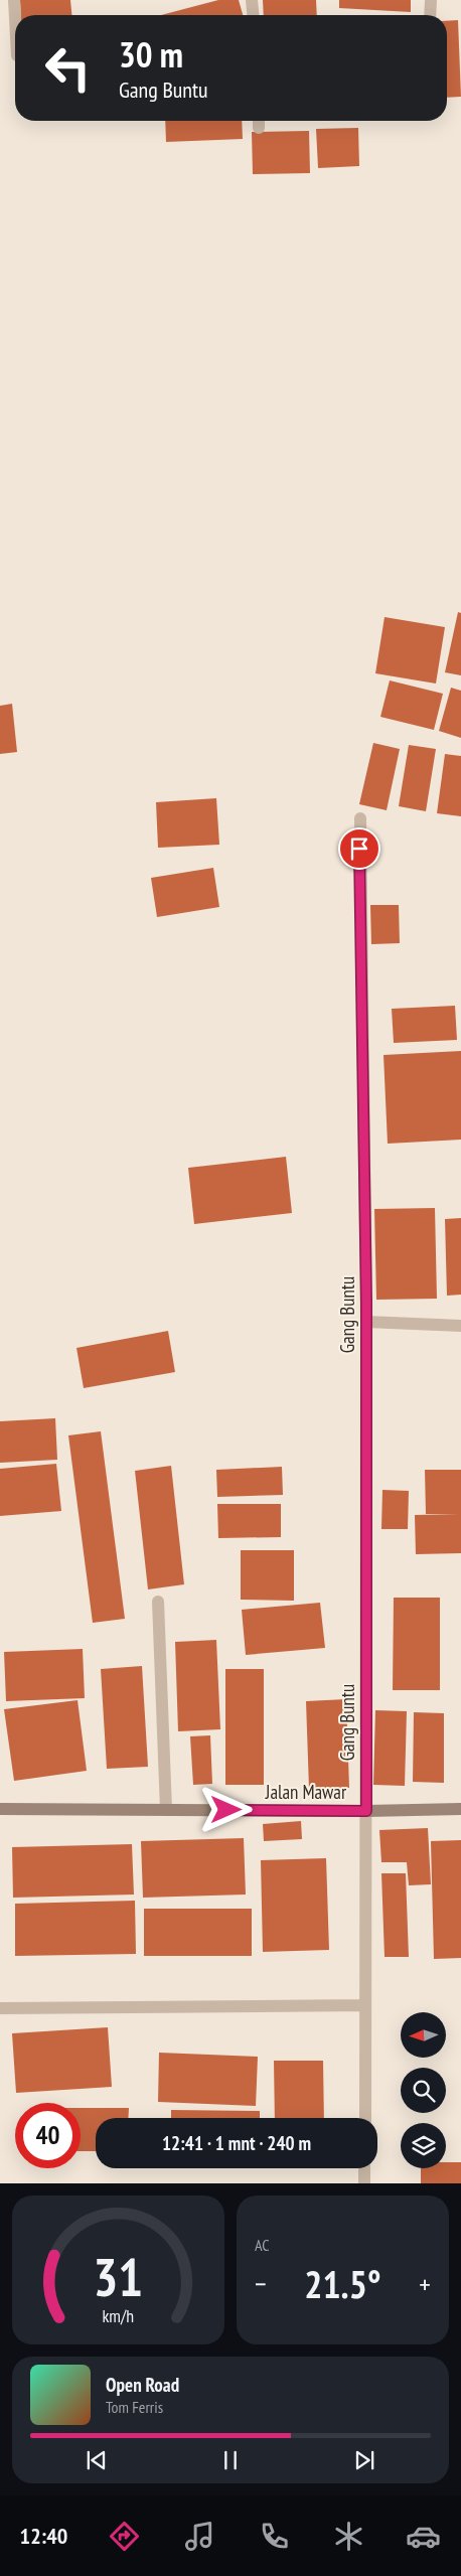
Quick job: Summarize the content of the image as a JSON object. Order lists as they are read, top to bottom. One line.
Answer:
{"streets":{"street":["Gang Buntu","Jalan Mawar"]},"crossings":[["Gang Buntu","Jalan Mawar"]],"north":"left","page":{"turn":["30 m","Gang Buntu"],"limit":"40","trip":"12:41 · 1 mnt · 240 m","tile":"AC","heat":["−","21.5°","+"],"song":["Open Road","Tom Ferris"],"tabs":"12:40","gauge":["31","km/h"]}}
